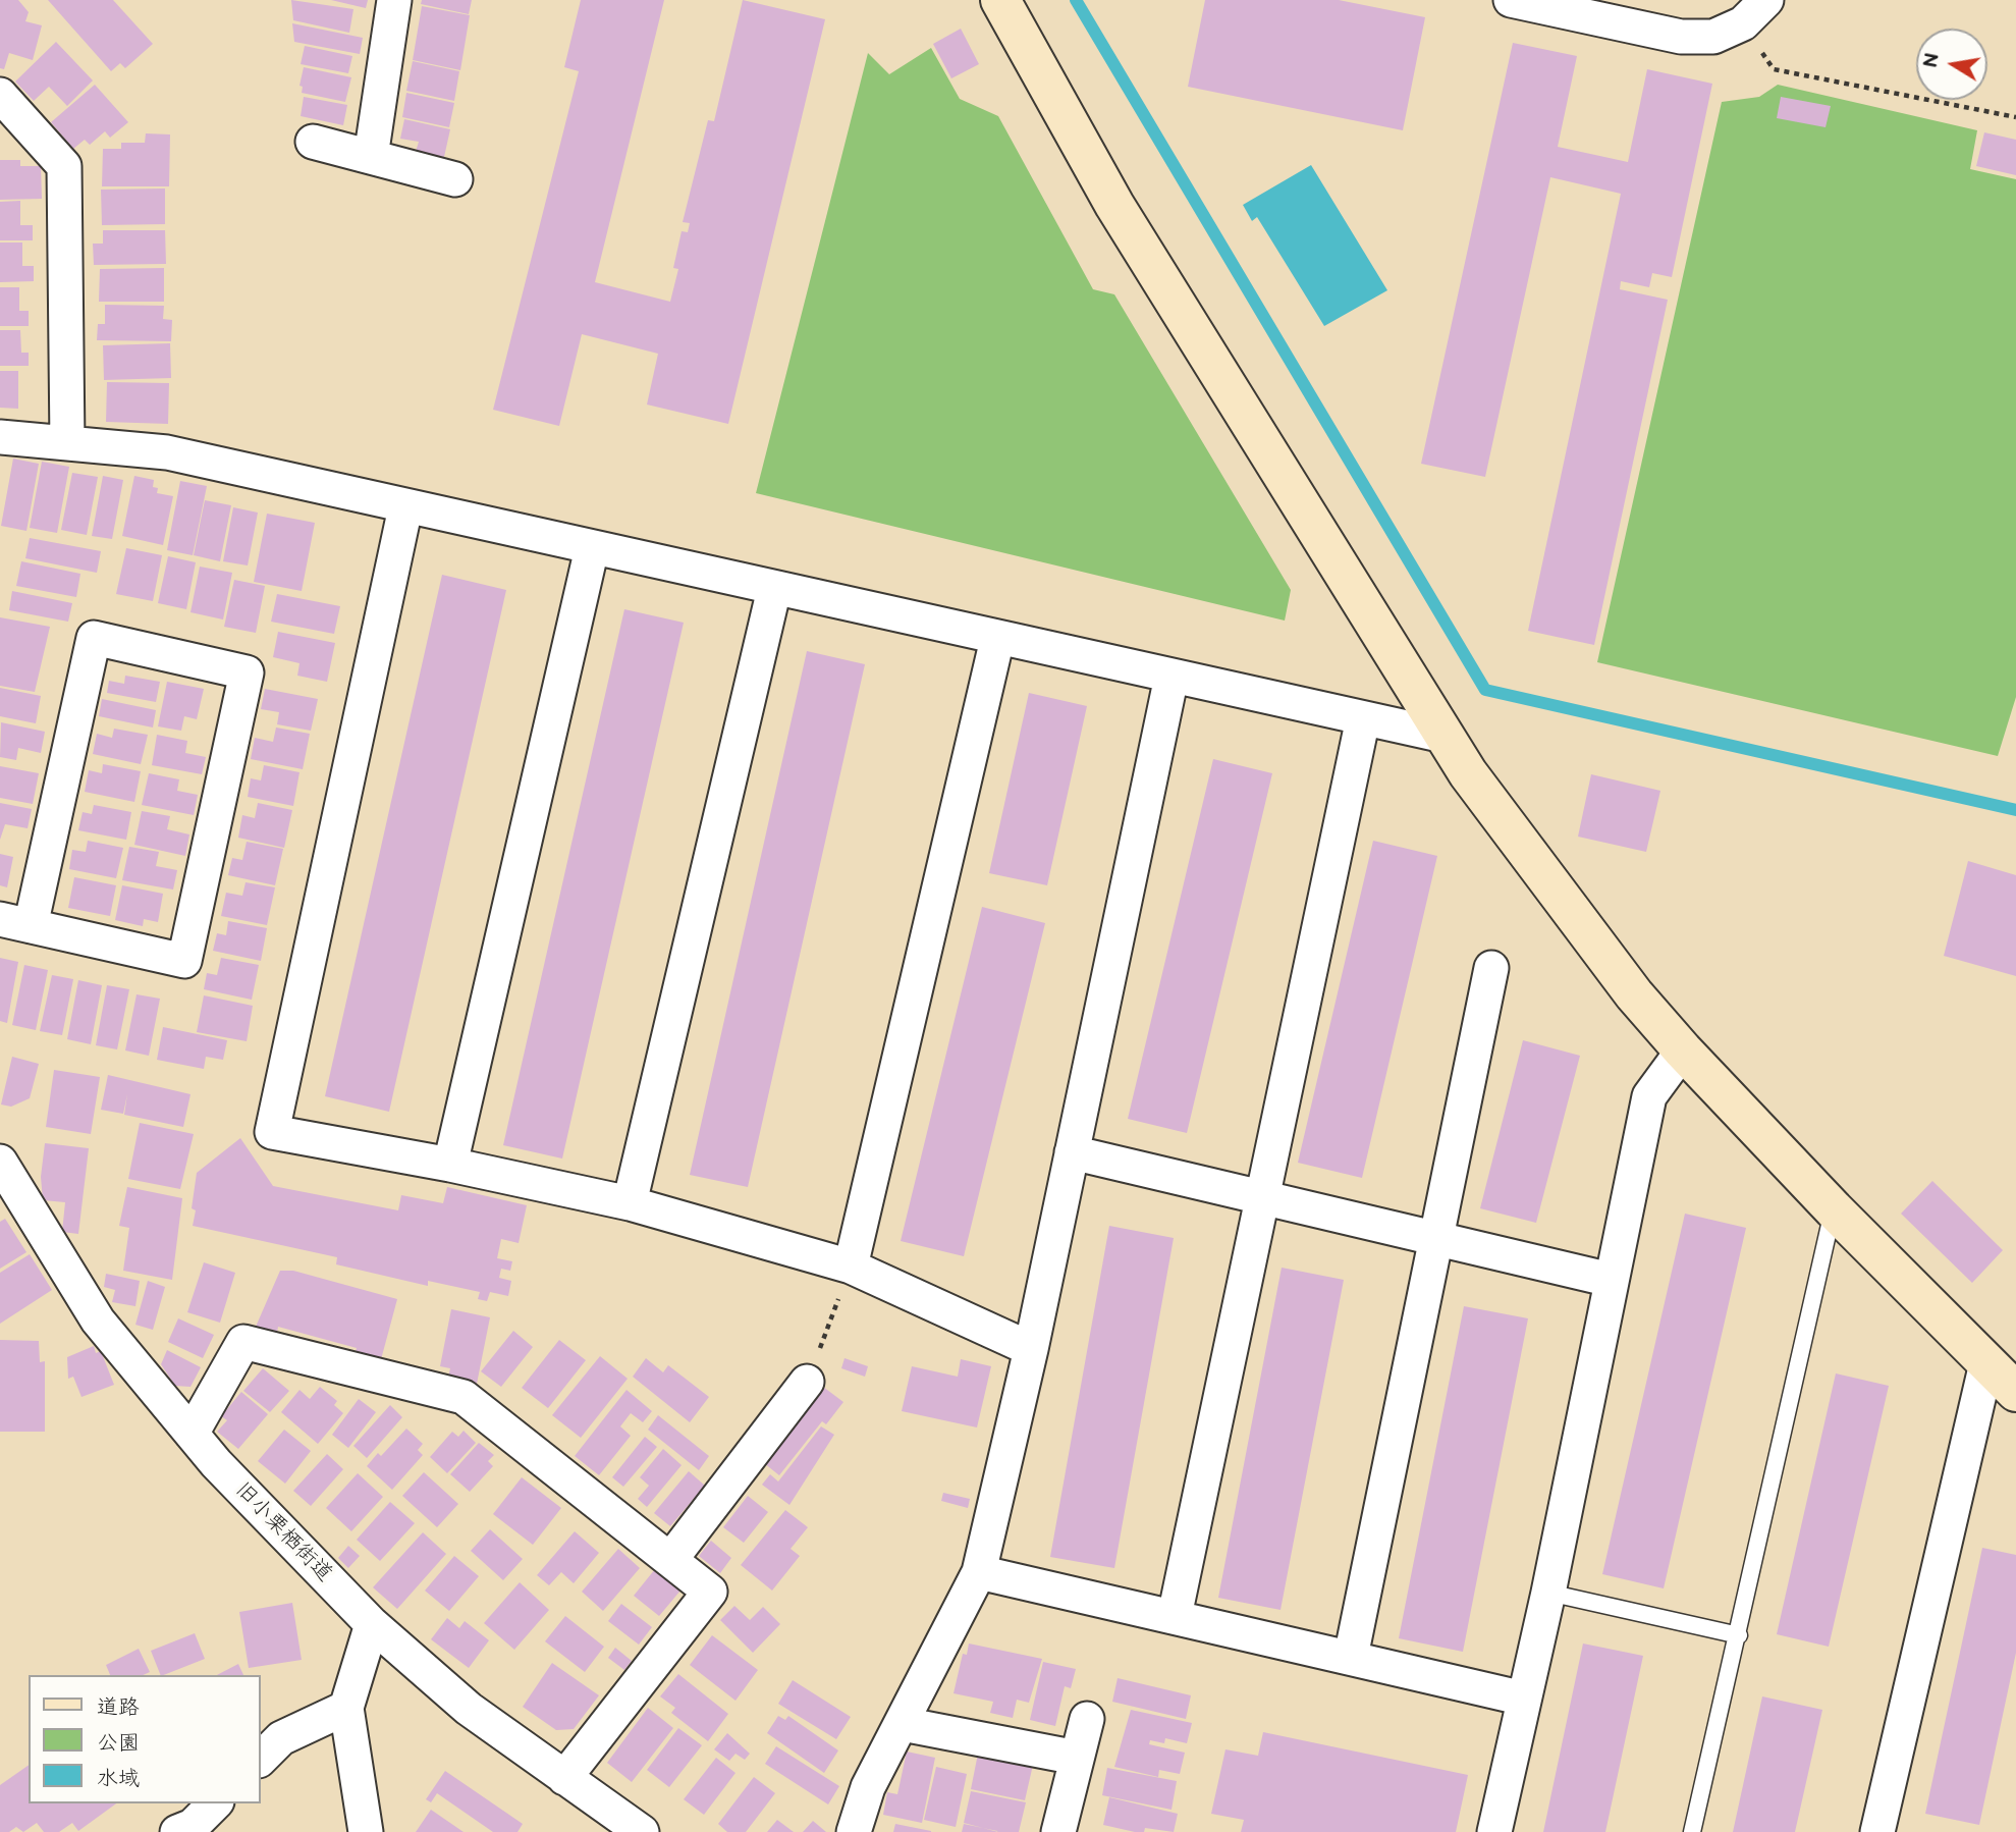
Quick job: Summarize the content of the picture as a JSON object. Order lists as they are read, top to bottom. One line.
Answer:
{"streets":{"street":["旧小栗栖街道"]},"legend":["道路","公園","水域"],"north":"left"}
